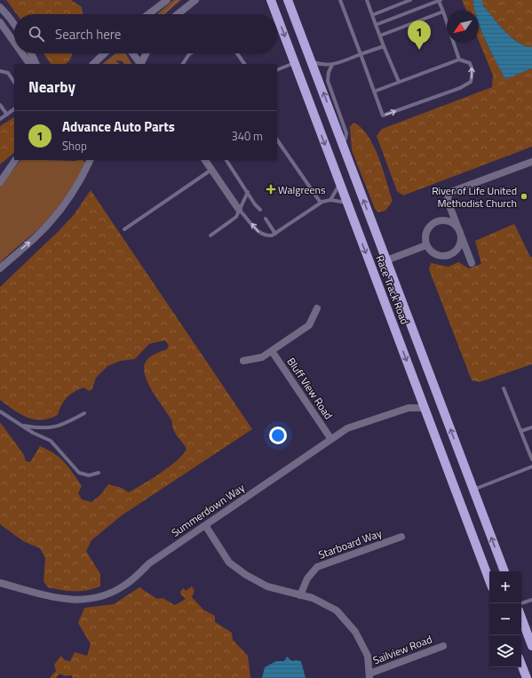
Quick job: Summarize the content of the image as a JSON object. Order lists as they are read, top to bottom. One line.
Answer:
{"streets":{"main road":["Race Track Road"],"street":["Bluff View Road","Summerdown Way","Starboard Way","Sailview Road"]},"crossings":[["Race Track Road","Summerdown Way"],["Bluff View Road","Summerdown Way"]],"places":{"health":["Walgreens"],"other":["River of Life United Methodist Church"]},"north":"bottom left","page":{"search":"Search here","pins":"1","heading":"Nearby","list":[{"mark":"1","name":"Advance Auto Parts","note":"Shop","value":"340 m"}],"map_buttons":["+","−"]}}
